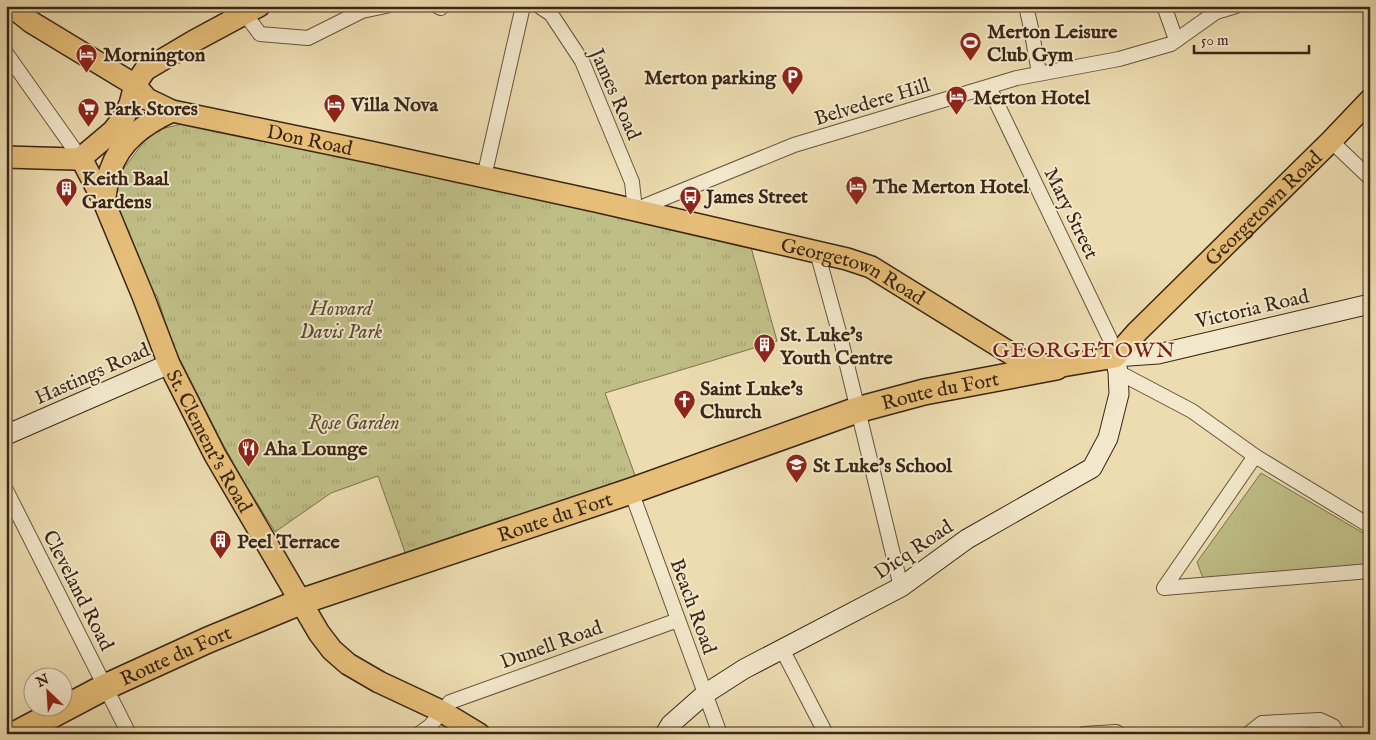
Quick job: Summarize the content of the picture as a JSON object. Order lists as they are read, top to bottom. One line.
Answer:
{"streets":{"highway":["Route du Fort"],"main road":["Don Road","Georgetown Road","Victoria Road","Hastings Road","St. Clement's Road","Dicq Road"],"street":["James Road","Belvedere Hill","Mary Street","Cleveland Road","Beach Road","Dunell Road"]},"crossings":[["James Road","Belvedere Hill"],["James Road","Don Road"],["James Road","Georgetown Road"],["Belvedere Hill","Don Road"],["Belvedere Hill","Georgetown Road"],["Belvedere Hill","Mary Street"],["Don Road","Georgetown Road"],["Georgetown Road","Mary Street"],["Georgetown Road","Victoria Road"],["Georgetown Road","Route du Fort"],["Georgetown Road","Dicq Road"],["Mary Street","Victoria Road"],["Mary Street","Route du Fort"],["Mary Street","Dicq Road"],["Victoria Road","Route du Fort"],["Victoria Road","Dicq Road"],["Hastings Road","St. Clement's Road"],["Route du Fort","St. Clement's Road"],["Route du Fort","Dicq Road"],["Route du Fort","Cleveland Road"],["Route du Fort","Beach Road"],["St. Clement's Road","Dunell Road"],["Dicq Road","Beach Road"],["Beach Road","Dunell Road"]],"districts":["GEORGETOWN"],"parks":["Howard Davis Park","Rose Garden"],"places":{"sports":["Merton Leisure Club Gym"],"hotel":["Mornington","Merton Hotel","Villa Nova","The Merton Hotel"],"parking":["Merton parking"],"supermarket":["Park Stores"],"building":["Keith Baal Gardens","St. Luke's Youth Centre","Peel Terrace"],"bus stop":["James Street"],"church":["Saint Luke's Church"],"restaurant":["Aha Lounge"],"school or university":["St Luke's School"]},"scale_bar":"50 m","north":"top left"}
